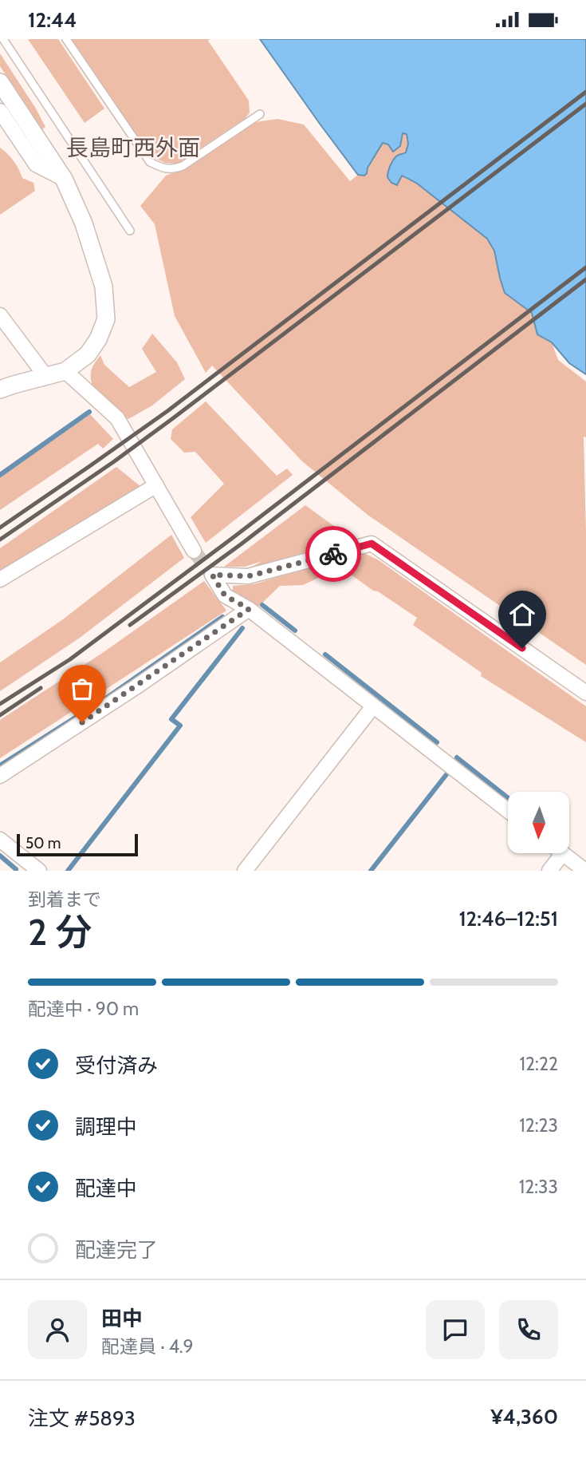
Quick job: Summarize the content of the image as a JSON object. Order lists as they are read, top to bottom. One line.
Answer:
{"districts":["長島町西外面"],"scale_bar":"50 m","north":"bottom","page":{"status":"12:44","scale":"50 m","heading":["2 分","到着まで","12:46–12:51"],"panel":["田中","配達員 · 4.9","注文 #5893","¥4,360"],"bar":"配達中 · 90 m","list":[["受付済み","12:22"],["調理中","12:23"],["配達中","12:33"],"配達完了"]}}
